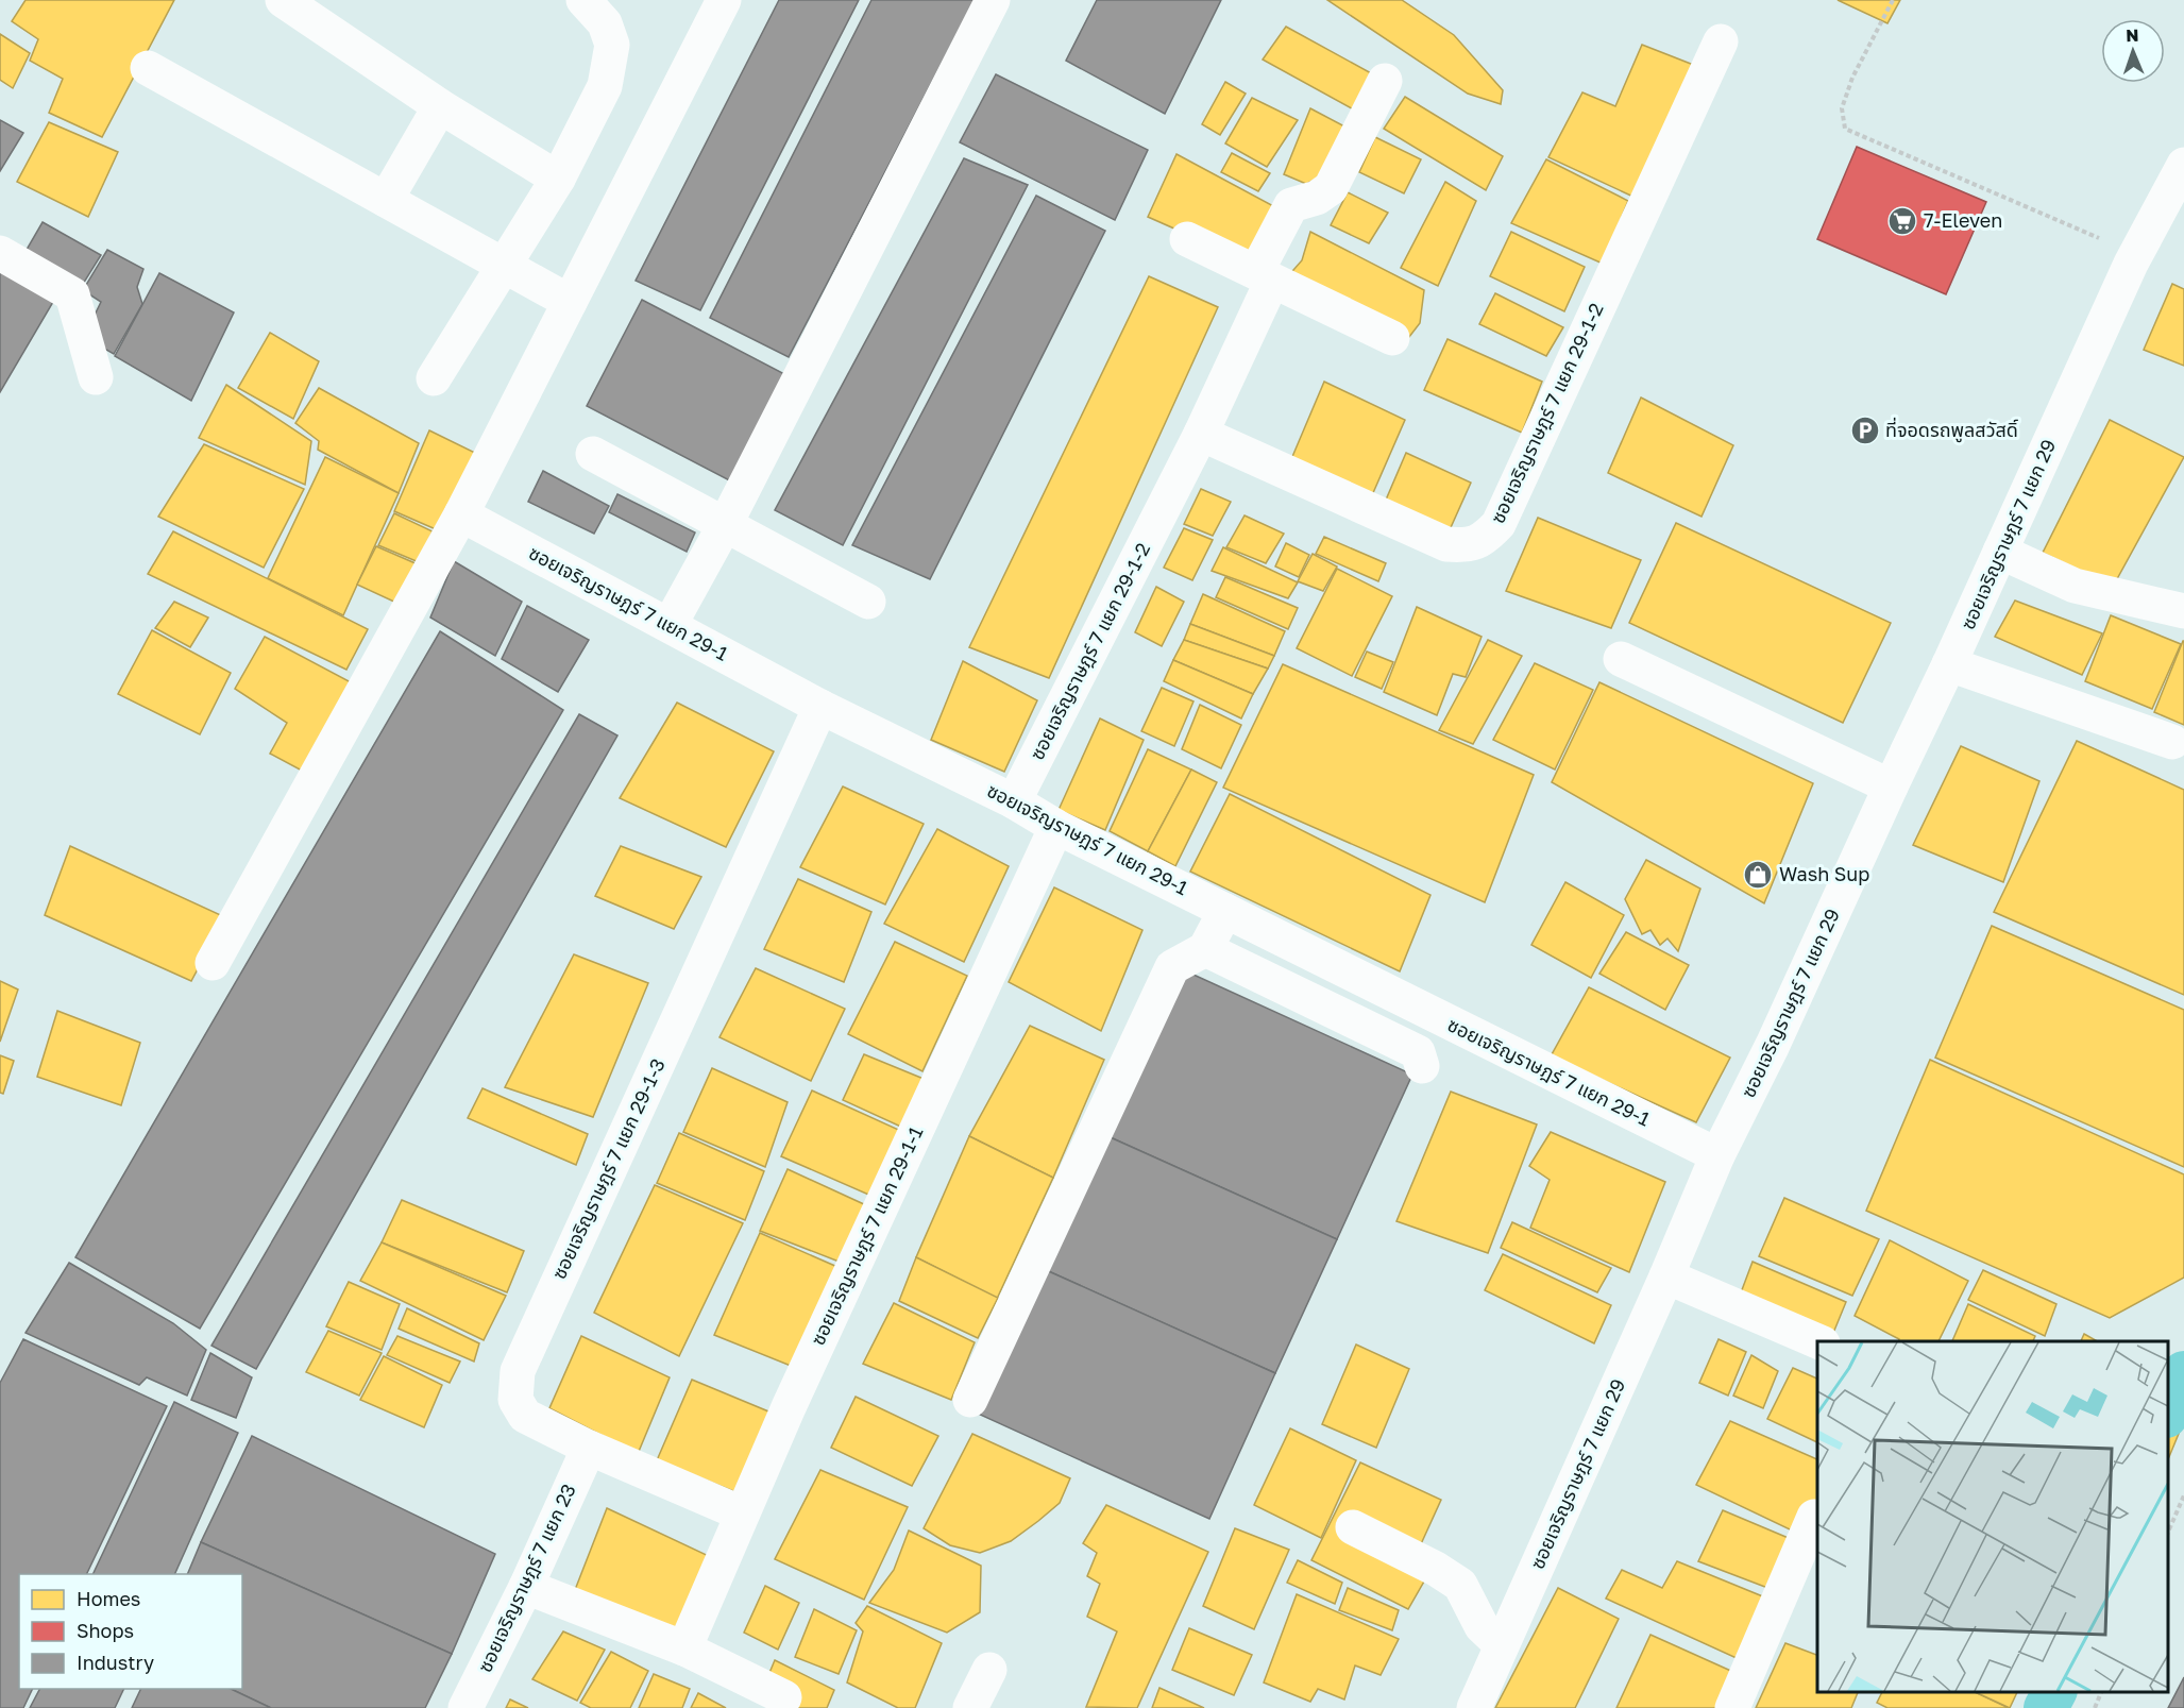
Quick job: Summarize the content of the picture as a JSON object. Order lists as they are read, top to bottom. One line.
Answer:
{"streets":{"street":["ซอยเจริญราษฎร์ 7 แยก 29-1-2","ซอยเจริญราษฎร์ 7 แยก 29","ซอยเจริญราษฎร์ 7 แยก 29-1","ซอยเจริญราษฎร์ 7 แยก 29-1-3","ซอยเจริญราษฎร์ 7 แยก 29-1-1","ซอยเจริญราษฎร์ 7 แยก 23"]},"crossings":[["ซอยเจริญราษฎร์ 7 แยก 29-1-2","ซอยเจริญราษฎร์ 7 แยก 29-1"],["ซอยเจริญราษฎร์ 7 แยก 29","ซอยเจริญราษฎร์ 7 แยก 29-1"],["ซอยเจริญราษฎร์ 7 แยก 29-1","ซอยเจริญราษฎร์ 7 แยก 29-1-3"],["ซอยเจริญราษฎร์ 7 แยก 29-1","ซอยเจริญราษฎร์ 7 แยก 29-1-1"],["ซอยเจริญราษฎร์ 7 แยก 29-1-3","ซอยเจริญราษฎร์ 7 แยก 29-1-1"],["ซอยเจริญราษฎร์ 7 แยก 29-1-3","ซอยเจริญราษฎร์ 7 แยก 23"]],"places":{"supermarket":["7-Eleven"],"parking":["ที่จอดรถพูลสวัสดิ์"],"shop":["Wash Sup"]},"legend":["Homes","Shops","Industry"],"north":"top"}
